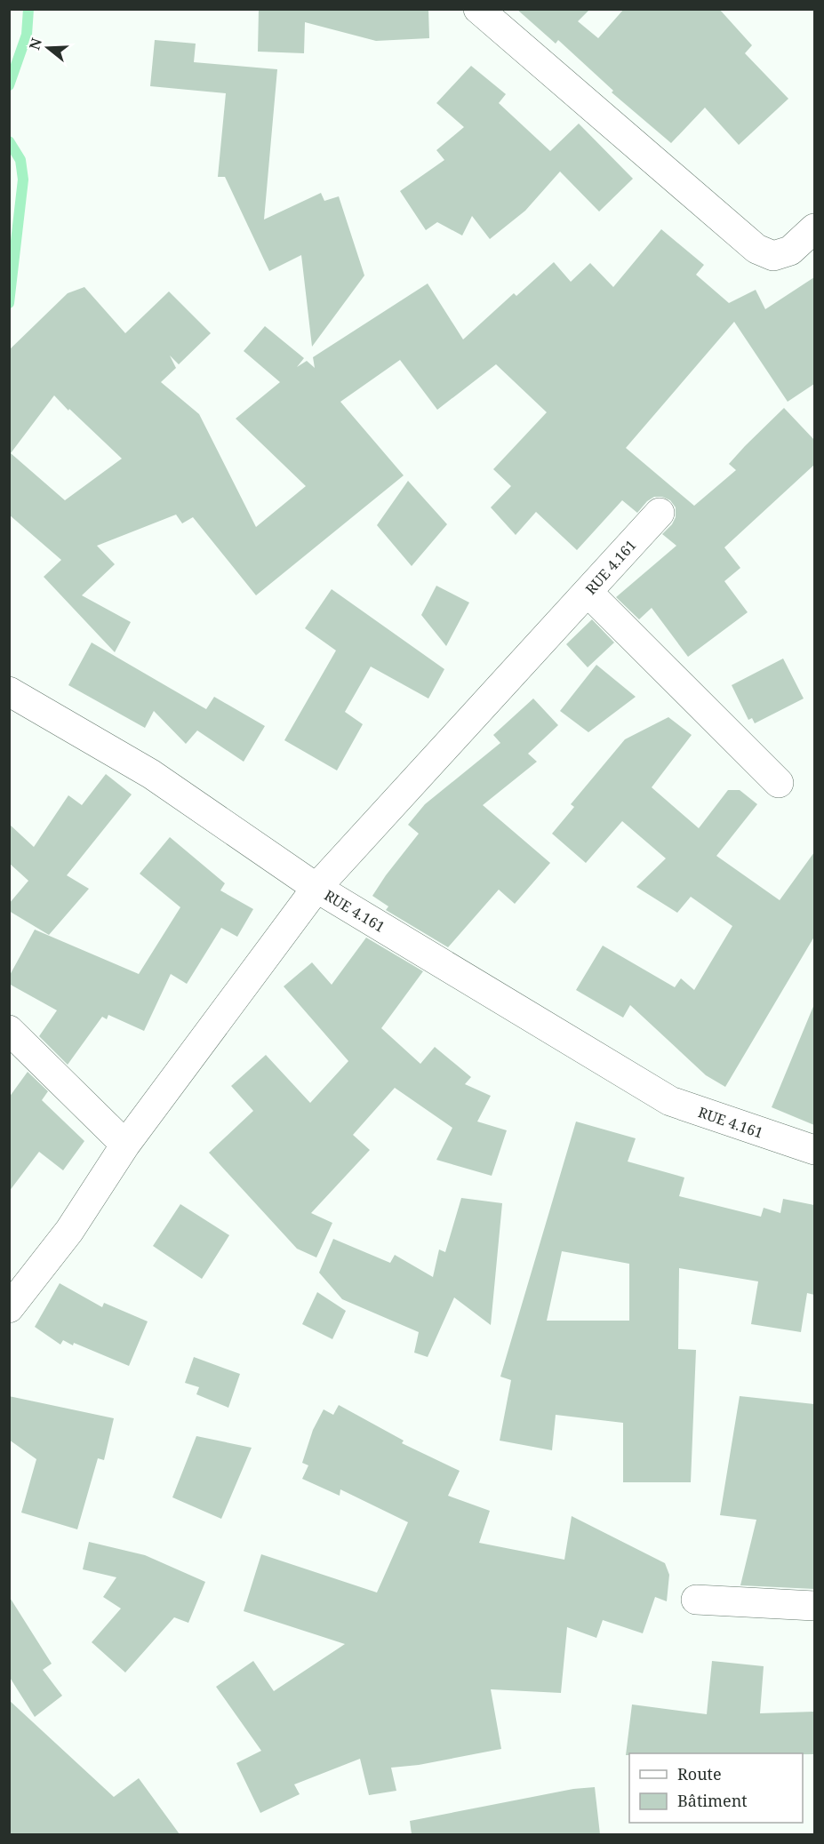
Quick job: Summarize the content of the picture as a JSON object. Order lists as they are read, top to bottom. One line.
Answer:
{"streets":{"street":["RUE 4.161"]},"legend":["Route","Bâtiment"],"north":"left"}
